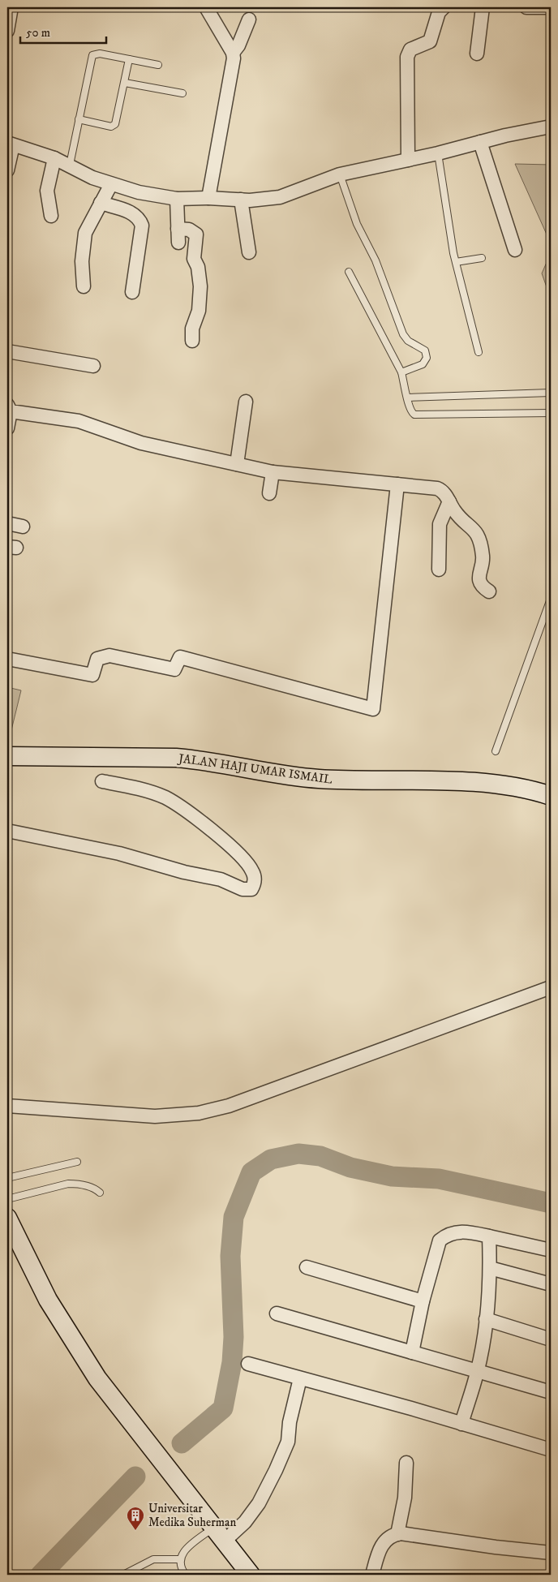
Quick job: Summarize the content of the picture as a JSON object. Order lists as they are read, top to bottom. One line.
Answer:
{"streets":{"main road":["JALAN HAJI UMAR ISMAIL"]},"places":{"building":["Universitar Medika Suherman"]},"scale_bar":"50 m"}
